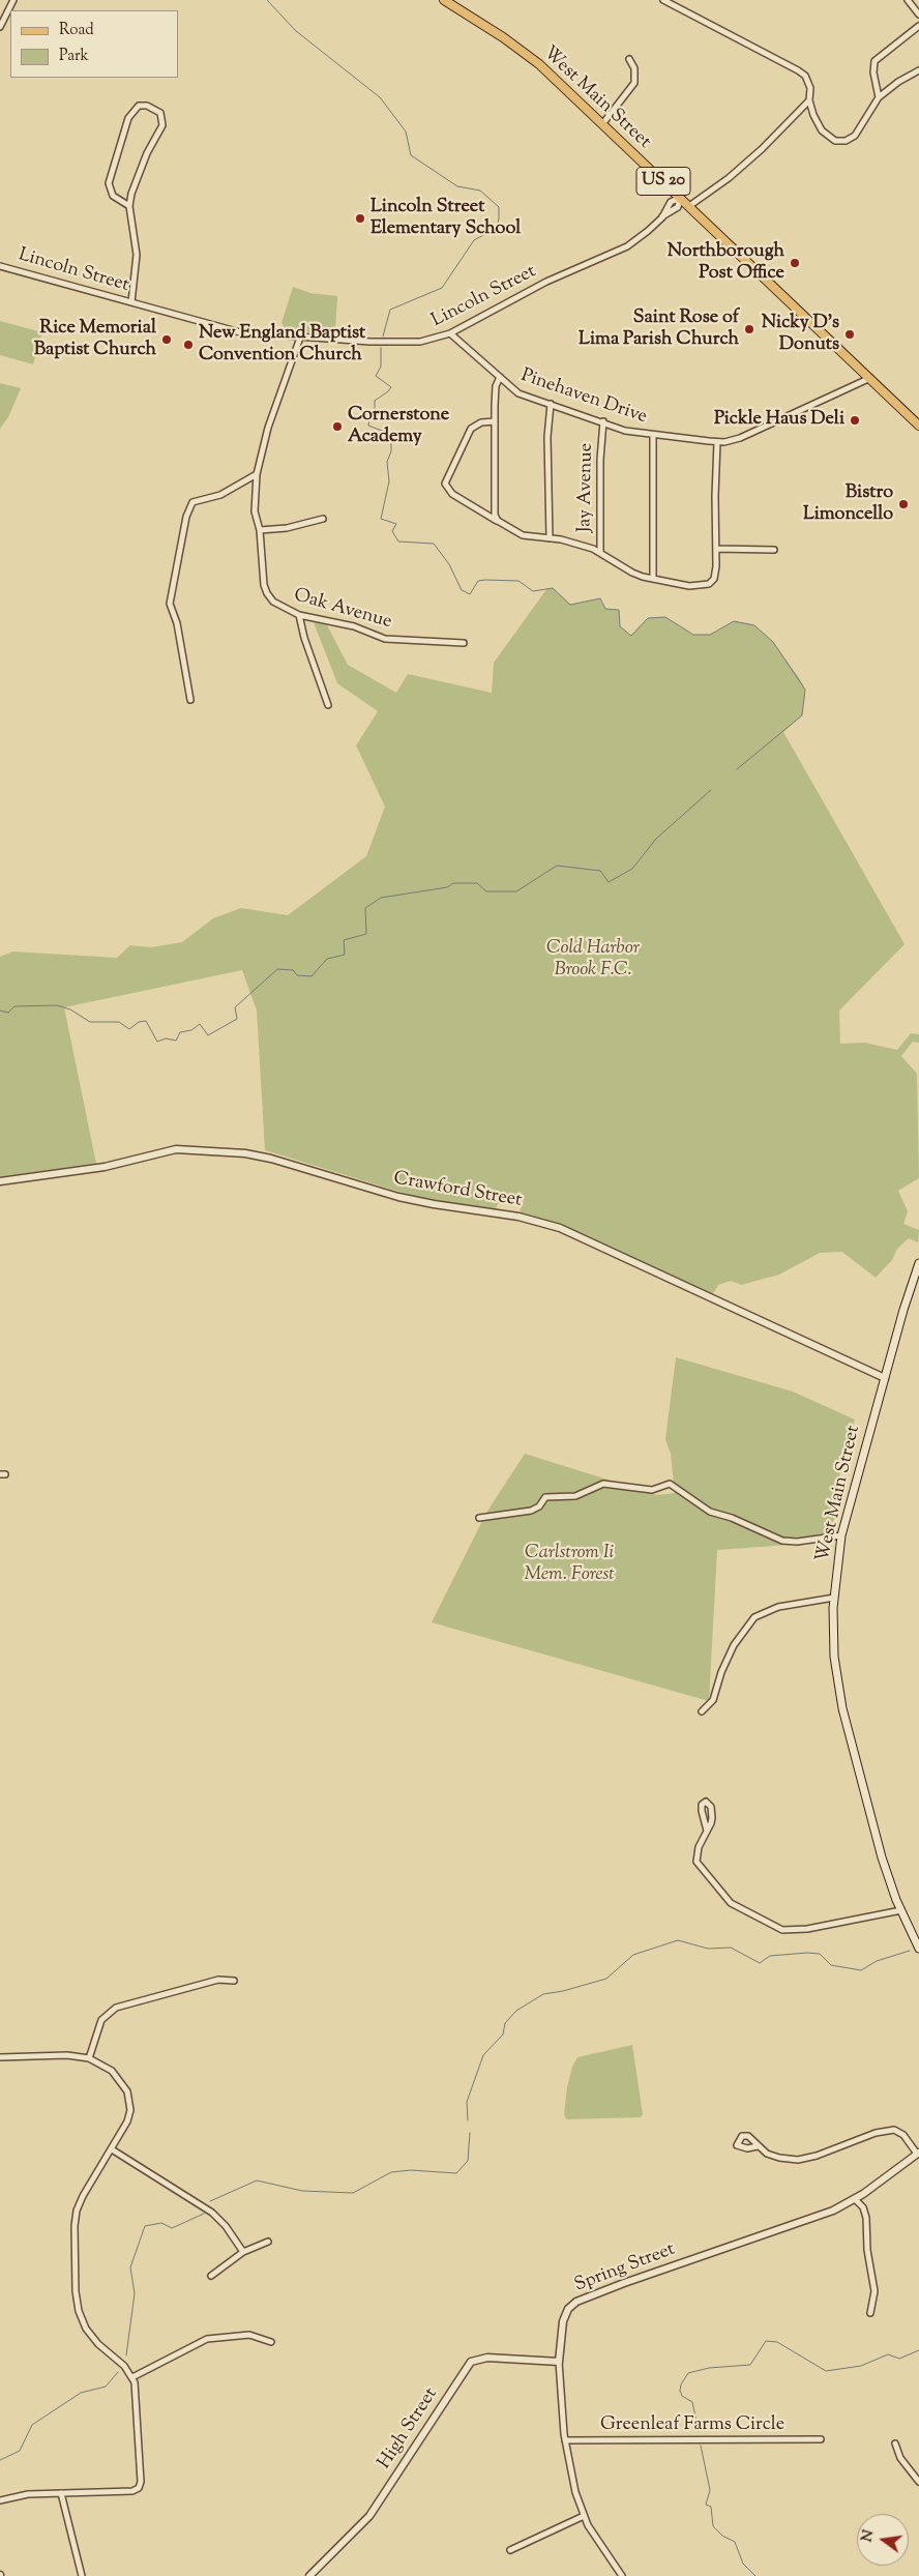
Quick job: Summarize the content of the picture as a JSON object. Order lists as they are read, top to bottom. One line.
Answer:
{"streets":{"main road":["West Main Street","US 20"],"street":["Lincoln Street","Pinehaven Drive","Jay Avenue","Oak Avenue","Crawford Street","Spring Street","Greenleaf Farms Circle","High Street"]},"crossings":[["West Main Street","Lincoln Street"],["West Main Street","Pinehaven Drive"],["West Main Street","Crawford Street"],["Lincoln Street","Pinehaven Drive"],["Lincoln Street","Oak Avenue"],["Pinehaven Drive","Jay Avenue"],["Spring Street","Greenleaf Farms Circle"],["Spring Street","High Street"]],"parks":["Cold Harbor Brook F.C.","Carlstrom Ii Mem. Forest"],"places":["Lincoln Street Elementary School","Northborough Post Office","Saint Rose of Lima Parish Church","Nicky D's Donuts","Rice Memorial Baptist Church","New England Baptist Convention Church","Pickle Haus Deli","Cornerstone Academy","Bistro Limoncello"],"legend":["Road","Park"],"north":"left"}
